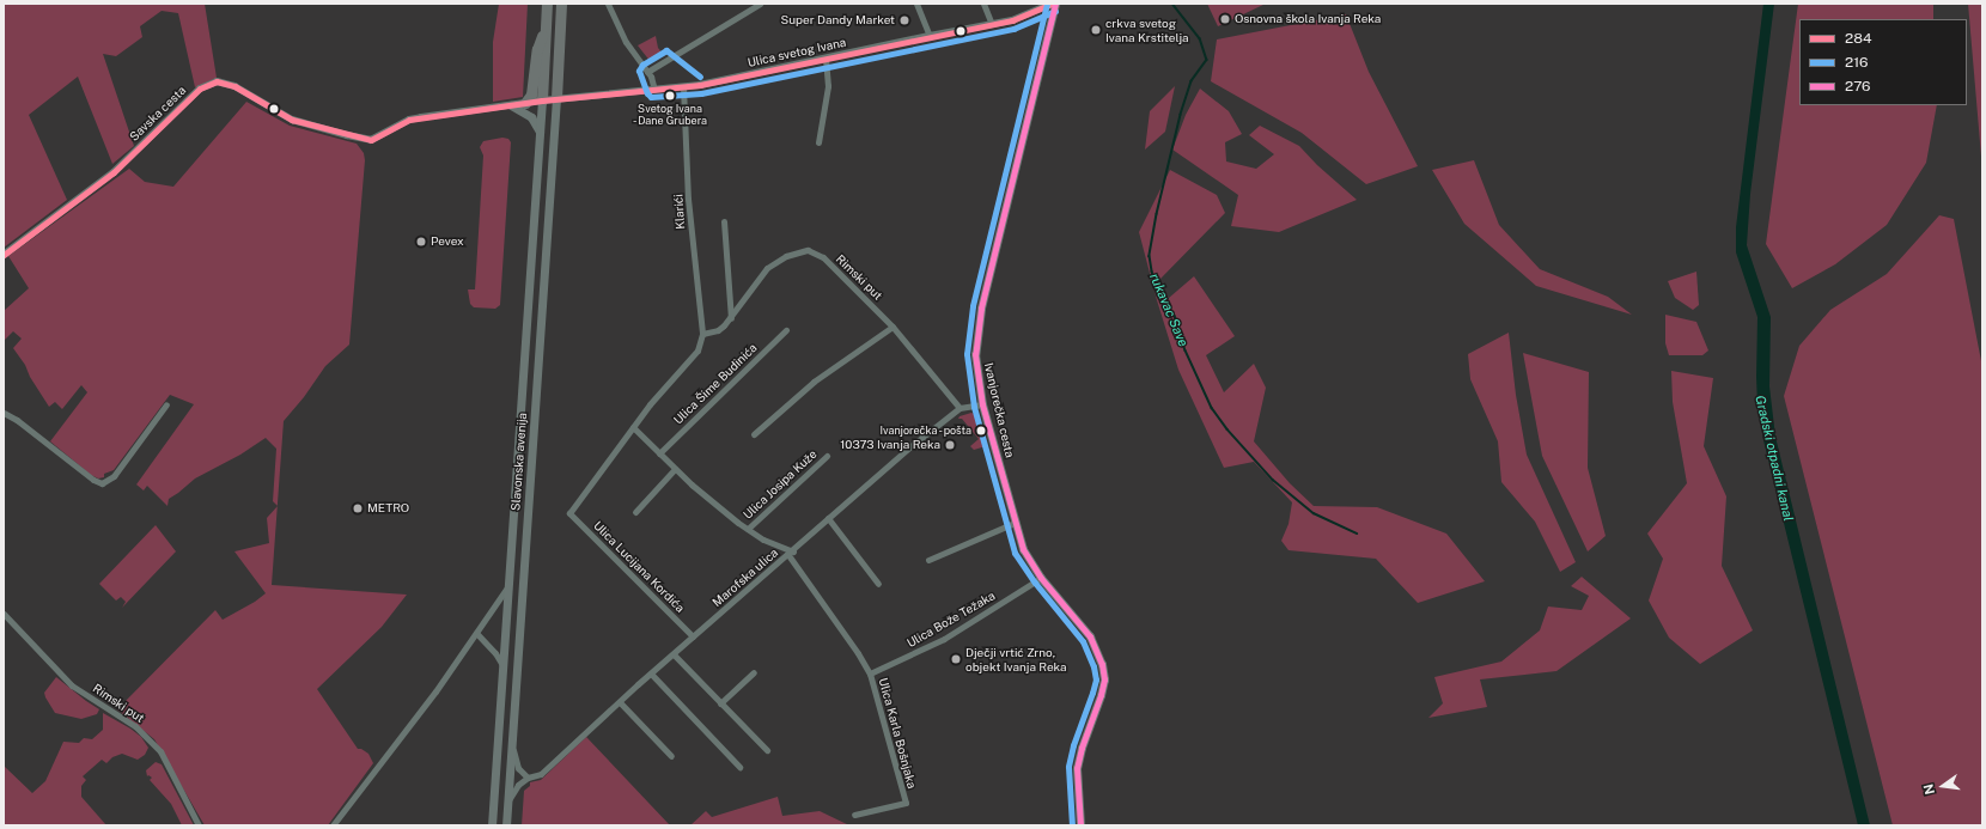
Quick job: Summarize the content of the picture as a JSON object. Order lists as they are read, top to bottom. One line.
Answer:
{"streets":{"main road":["Ivanjorečka cesta","Slavonska avenija"],"street":["Ulica svetog Ivana","Savska cesta","Klarići","Rimski put","Ulica Šime Budinića","Ulica Josipa Kuže","Ulica Lucijana Kordića","Marofska ulica","Ulica Bože Težaka","Ulica Karla Bošnjaka"]},"crossings":[["Ulica svetog Ivana","Savska cesta"],["Ulica svetog Ivana","Klarići"],["Ulica svetog Ivana","Slavonska avenija"],["Savska cesta","Slavonska avenija"],["Klarići","Rimski put"],["Rimski put","Marofska ulica"],["Ivanjorečka cesta","Marofska ulica"],["Ivanjorečka cesta","Ulica Bože Težaka"],["Ulica Lucijana Kordića","Marofska ulica"],["Marofska ulica","Ulica Karla Bošnjaka"],["Ulica Bože Težaka","Ulica Karla Bošnjaka"]],"water":["rukavac Save","Gradski otpadni kanal"],"places":["Osnovna škola Ivanja Reka","Super Dandy Market","crkva svetog Ivana Krstitelja","Svetog Ivana - Dane Grubera","Pevex","Ivanjorečka - pošta","10373 Ivanja Reka","METRO","Dječji vrtić Zrno, objekt Ivanja Reka"],"lines":["transit line 284","transit line 216","transit line 276"],"legend":["284","216","276"],"north":"left"}
